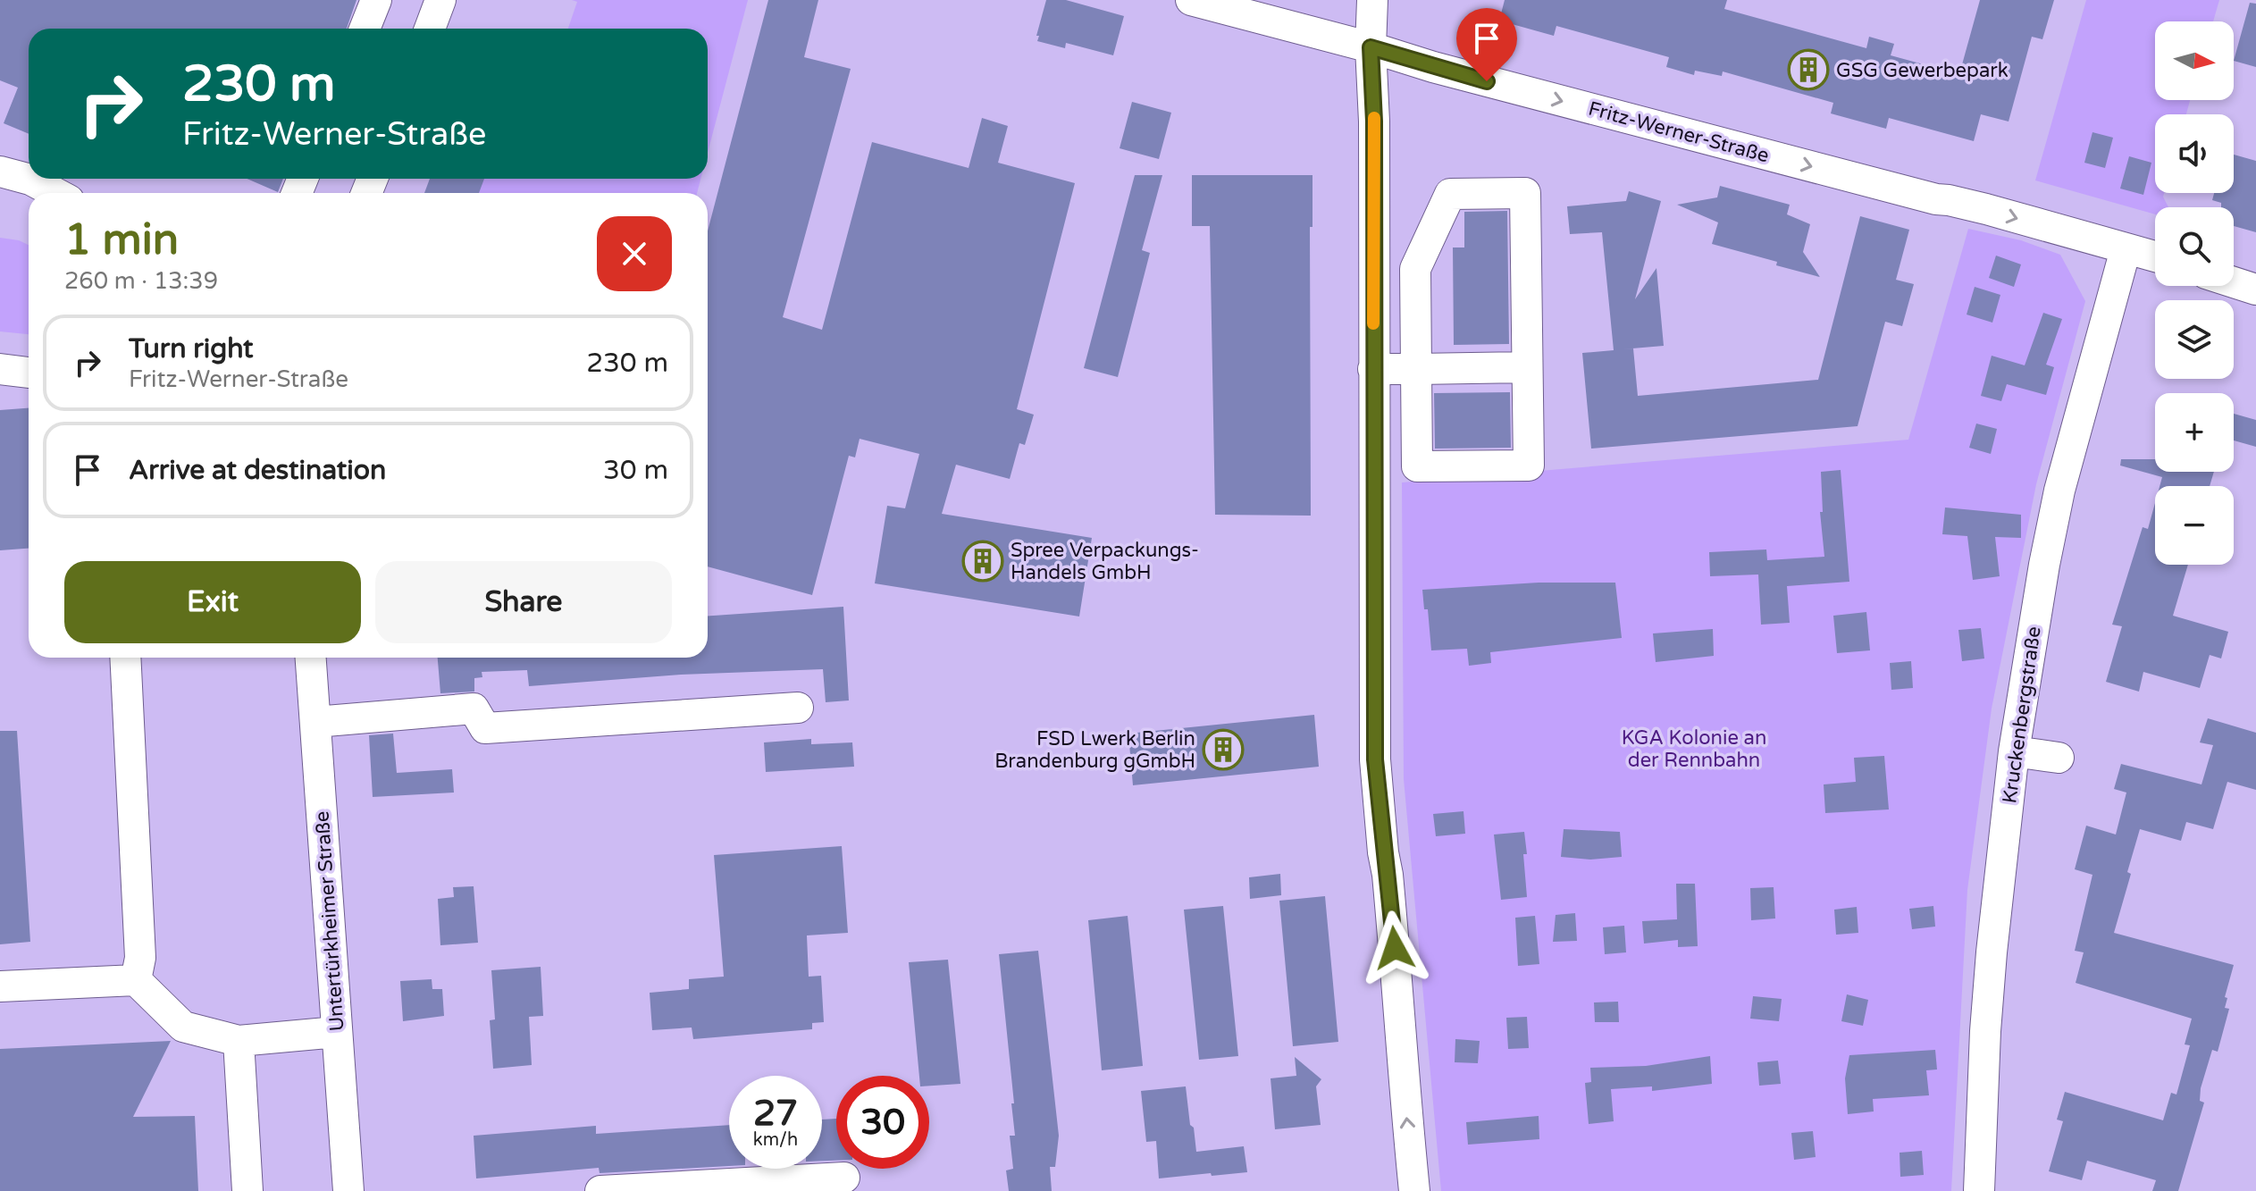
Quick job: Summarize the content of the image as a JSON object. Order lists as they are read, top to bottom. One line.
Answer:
{"streets":{"street":["Fritz-Werner-Straße","Kruckenbergstraße","Untertürkheimer Straße"]},"crossings":[["Fritz-Werner-Straße","Kruckenbergstraße"]],"one_way":["Fritz-Werner-Straße"],"parks":["KGA Kolonie an der Rennbahn"],"places":{"building":["GSG Gewerbepark","Spree Verpackungs- Handels GmbH","FSD Lwerk Berlin Brandenburg gGmbH"]},"north":"right","page":{"map_buttons":["+","−"],"turn":["230 m","Fritz-Werner-Straße"],"heading":["1 min","260 m · 13:39"],"list":[{"name":"Turn right","note":"Fritz-Werner-Straße","value":"230 m"},{"name":"Arrive at destination","value":"30 m"}],"buttons":["Exit","Share"],"speed":"27 km/h","limit":"30"}}
